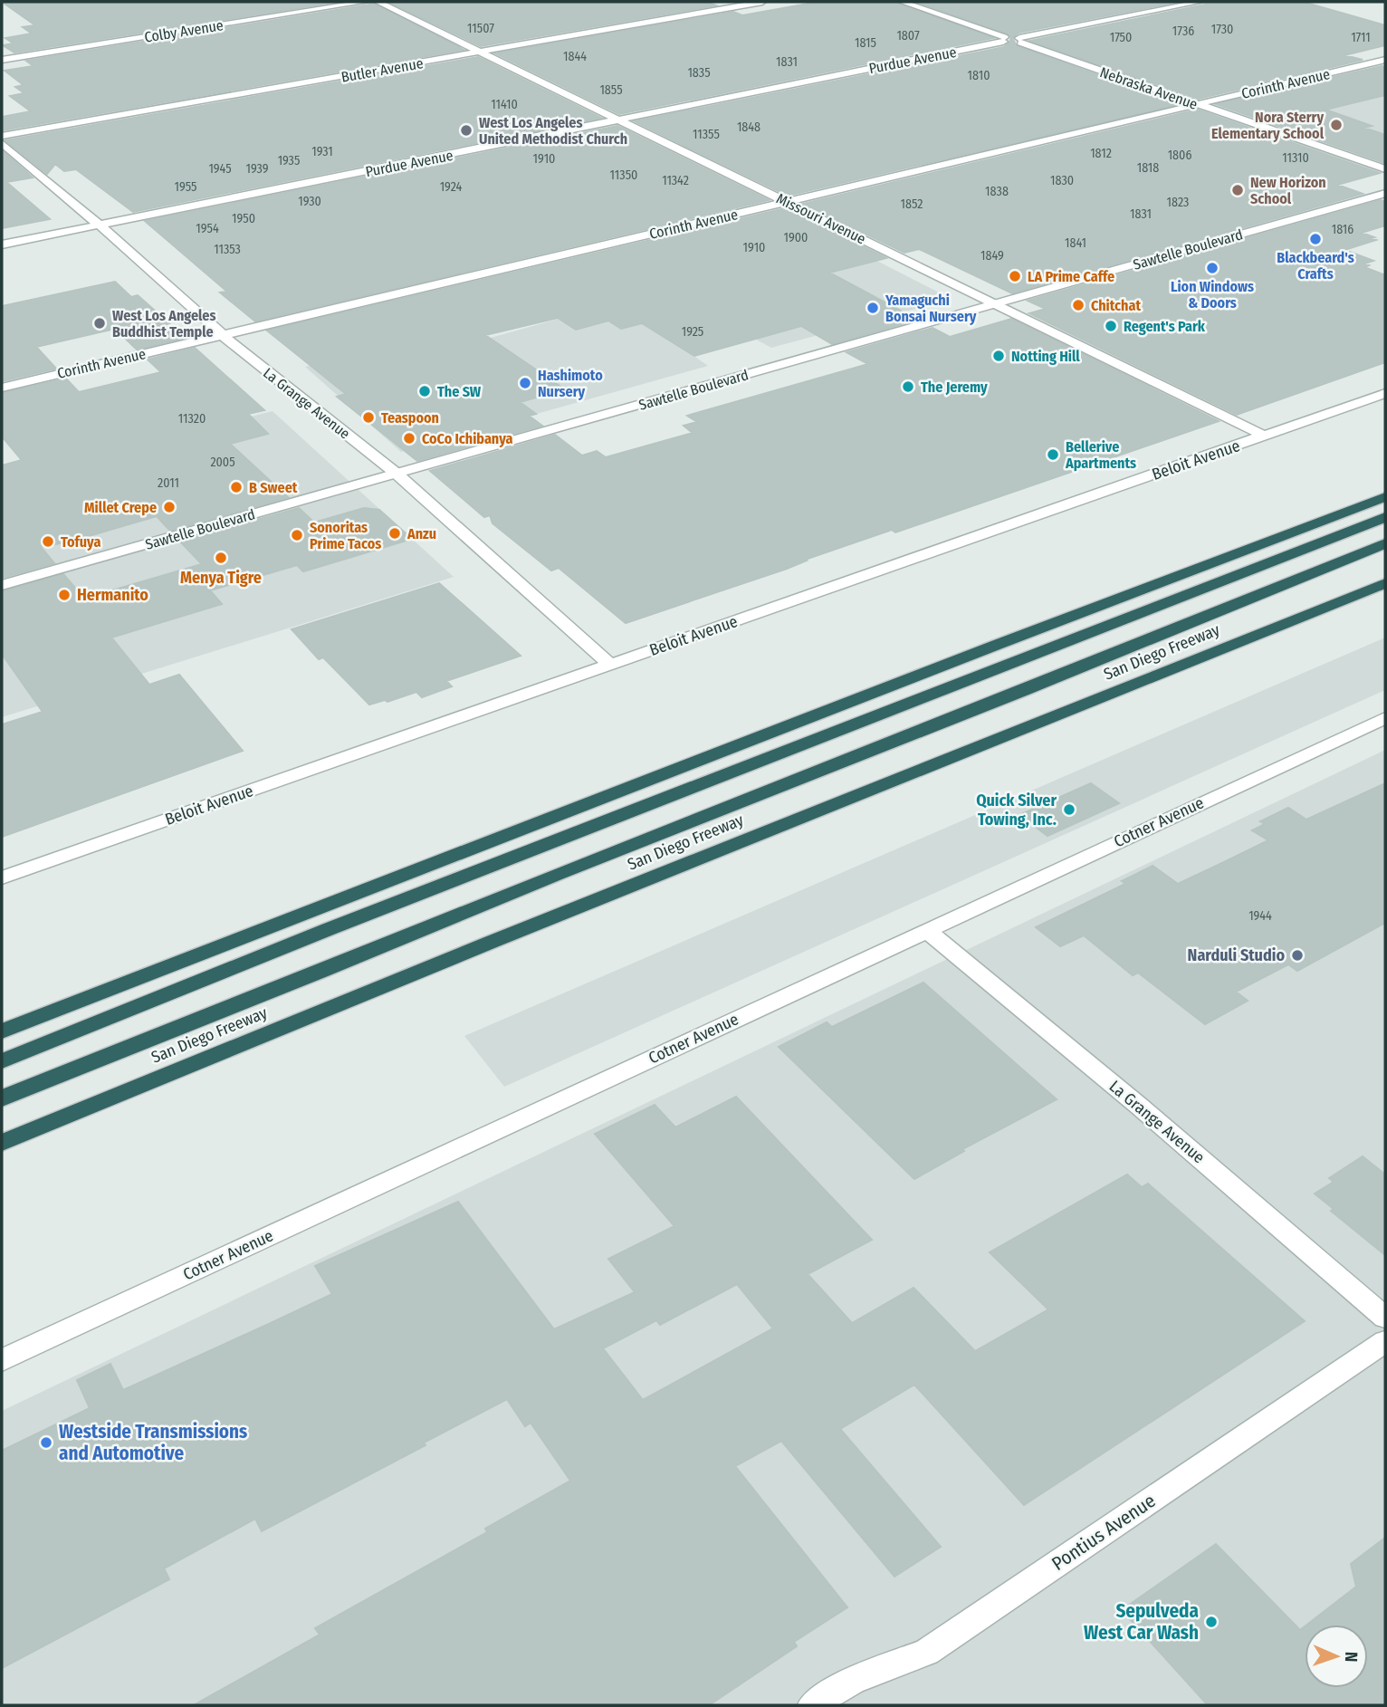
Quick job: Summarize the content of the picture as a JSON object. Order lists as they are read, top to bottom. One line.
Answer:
{"streets":{"highway":["San Diego Freeway"],"street":["Colby Avenue","Purdue Avenue","Butler Avenue","Corinth Avenue","Nebraska Avenue","Missouri Avenue","Sawtelle Boulevard","La Grange Avenue","Beloit Avenue","Cotner Avenue","Pontius Avenue"]},"crossings":[["Purdue Avenue","Missouri Avenue"],["Purdue Avenue","La Grange Avenue"],["Butler Avenue","Missouri Avenue"],["Corinth Avenue","Nebraska Avenue"],["Corinth Avenue","Missouri Avenue"],["Corinth Avenue","La Grange Avenue"],["Missouri Avenue","Sawtelle Boulevard"],["Missouri Avenue","Beloit Avenue"],["Sawtelle Boulevard","La Grange Avenue"],["La Grange Avenue","Beloit Avenue"],["La Grange Avenue","Cotner Avenue"]],"places":["Nora Sterry Elementary School","West Los Angeles United Methodist Church","New Horizon School","Blackbeard's Crafts","Lion Windows & Doors","LA Prime Caffe","Chitchat","Yamaguchi Bonsai Nursery","West Los Angeles Buddhist Temple","Regent's Park","Notting Hill","Hashimoto Nursery","The Jeremy","The SW","Teaspoon","CoCo Ichibanya","Bellerive Apartments","B Sweet","Millet Crepe","Anzu","Sonoritas Prime Tacos","Tofuya","Menya Tigre","Hermanito","Quick Silver Towing, Inc.","Narduli Studio","Westside Transmissions and Automotive","Sepulveda West Car Wash"],"house_numbers":["11507","1730","1736","1807","1750","1711","1815","1844","1831","1835","1810","1855","11410","1848","11355","1931","1812","1806","11310","1910","1935","1818","1945","1939","11350","11342","1830","1955","1924","1838","1930","1823","1852","1831","1950","1954","1816","1900","1841","1910","11353","1849","1925","11320","2005","2011","1944"],"north":"right"}
